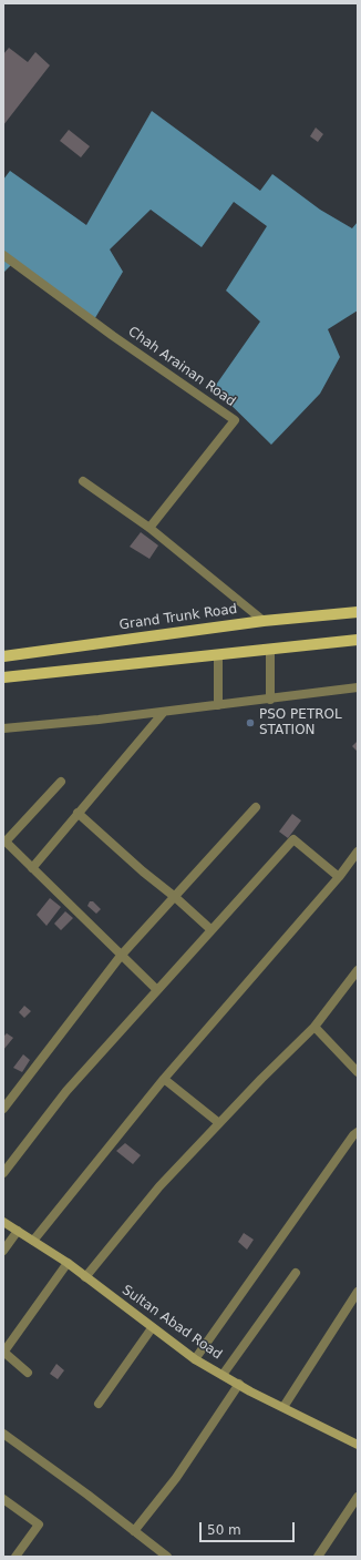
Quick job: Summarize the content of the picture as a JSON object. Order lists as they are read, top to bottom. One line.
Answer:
{"streets":{"main road":["Grand Trunk Road"],"street":["Chah Arainan Road","Sultan Abad Road"]},"places":["PSO PETROL STATION"],"scale_bar":"50 m"}
